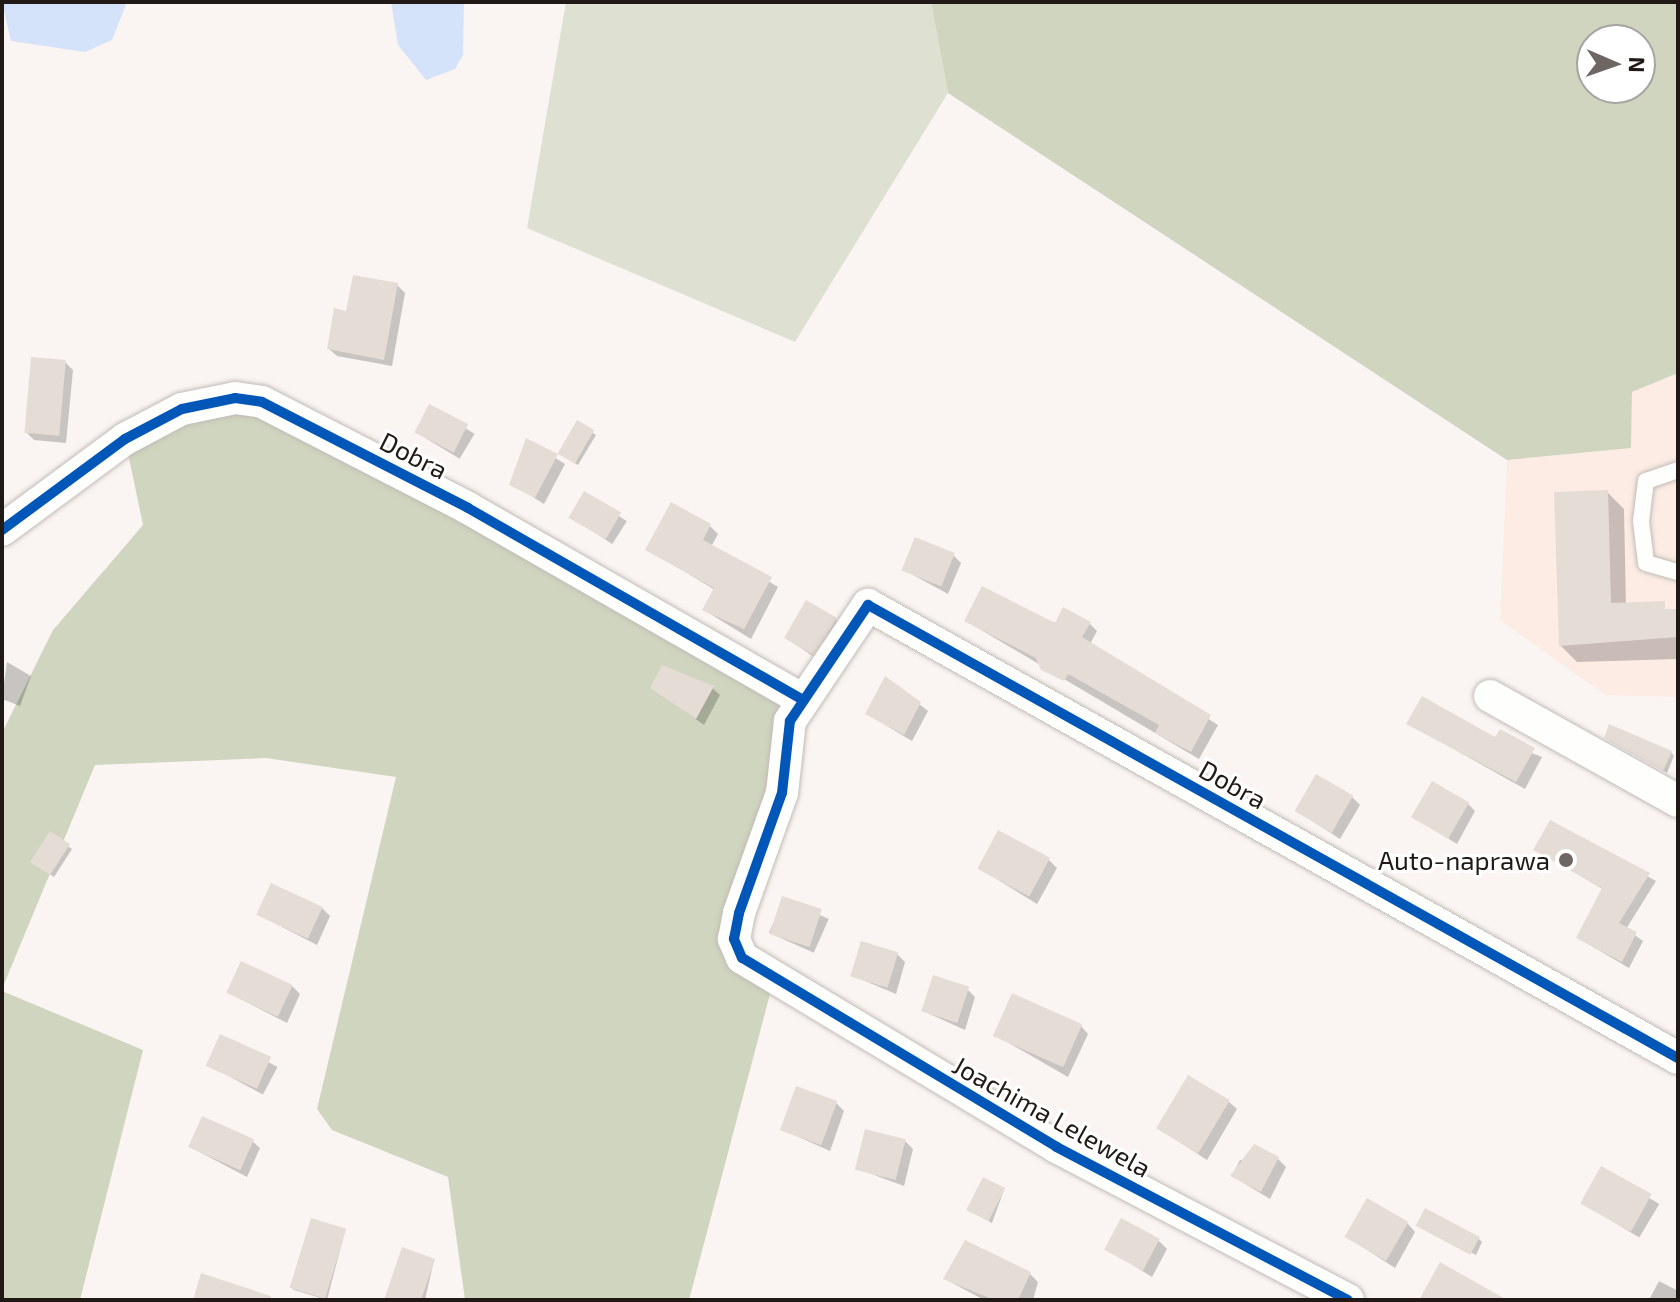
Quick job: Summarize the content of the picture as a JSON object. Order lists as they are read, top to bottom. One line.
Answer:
{"streets":{"street":["Dobra","Joachima Lelewela"]},"crossings":[["Dobra","Joachima Lelewela"]],"places":["Auto-naprawa"],"north":"right"}
